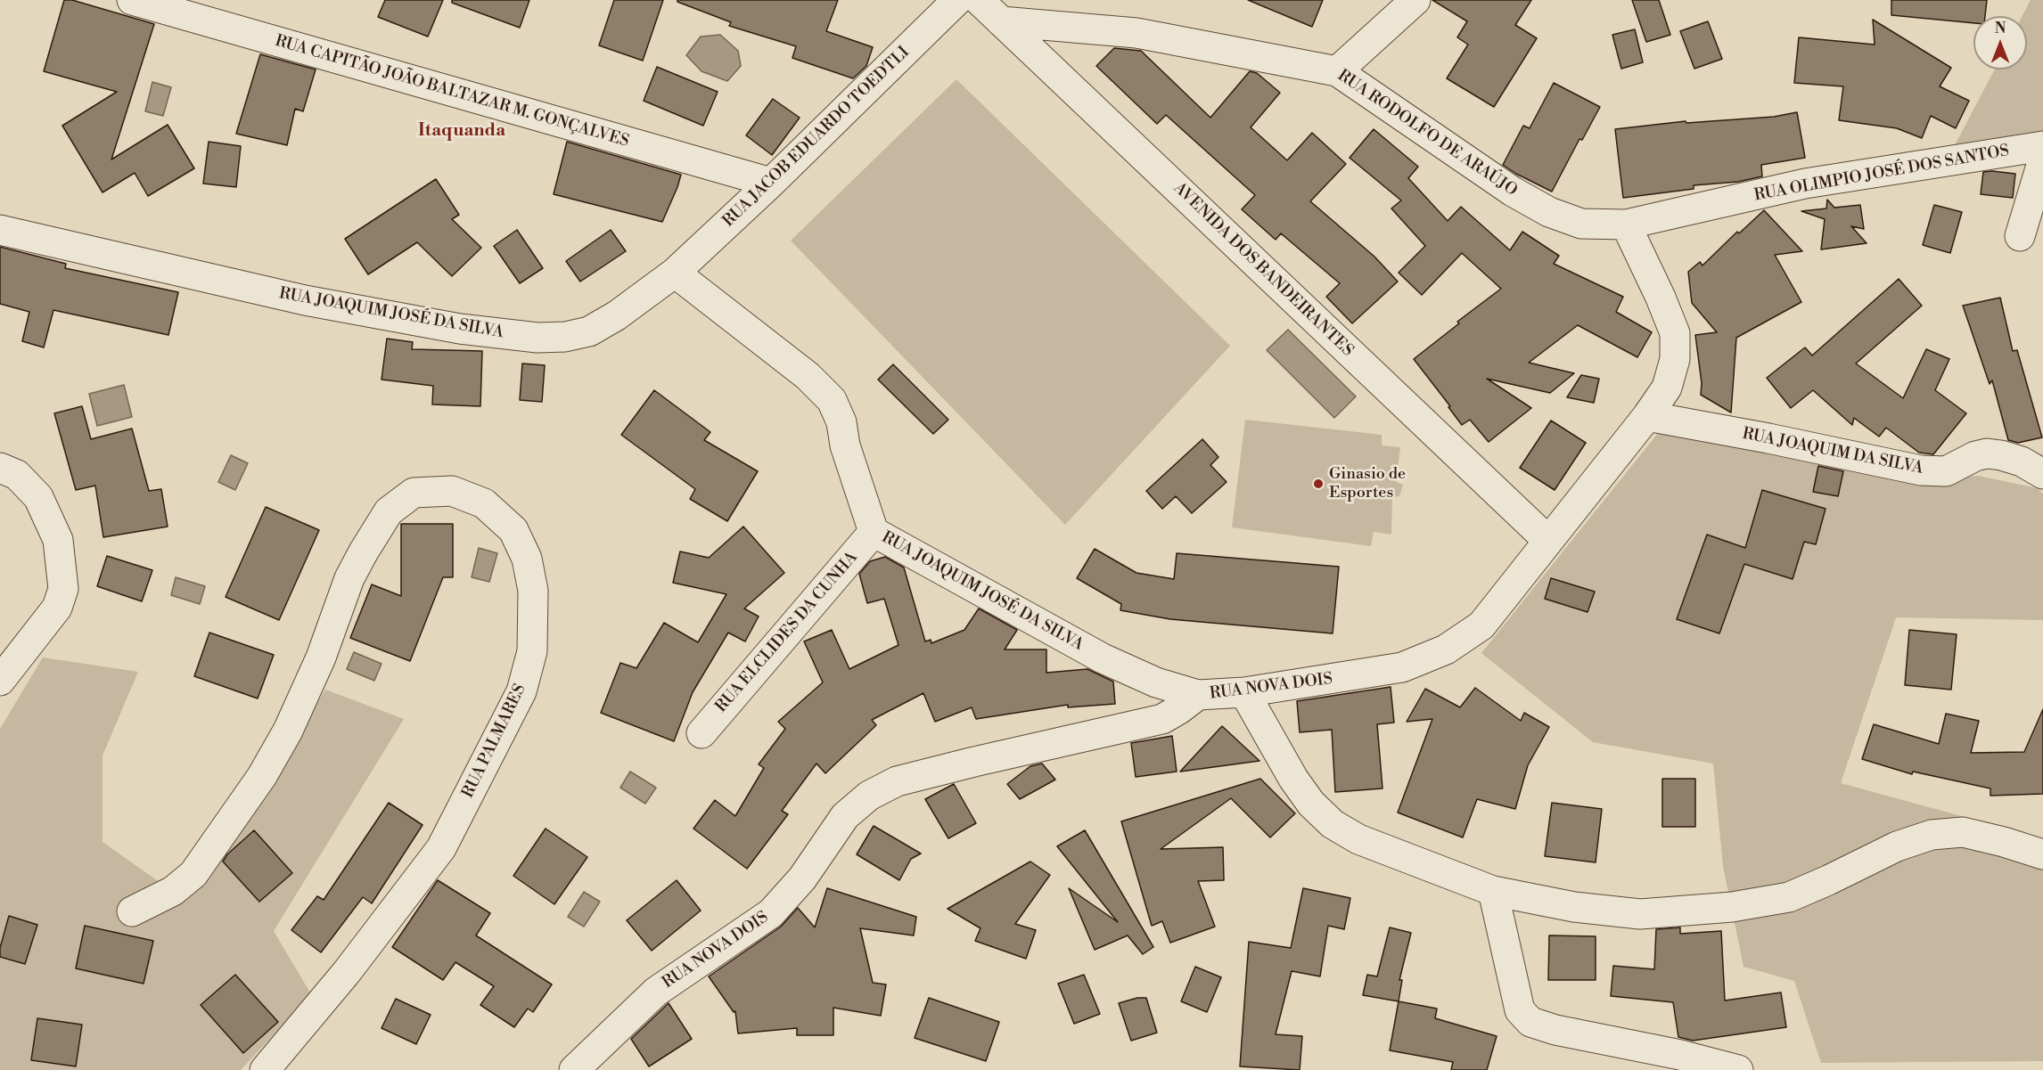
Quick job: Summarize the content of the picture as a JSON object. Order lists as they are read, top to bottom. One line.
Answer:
{"streets":{"street":["RUA CAPITÃO JOÃO BALTAZAR M. GONÇALVES","RUA RODOLFO DE ARAÚJO","RUA JACOB EDUARDO TOEDTLI","RUA OLIMPIO JOSÉ DOS SANTOS","AVENIDA DOS BANDEIRANTES","RUA JOAQUIM JOSÉ DA SILVA","RUA JOAQUIM DA SILVA","RUA ELCLIDES DA CUNHA","RUA NOVA DOIS","RUA PALMARES"]},"crossings":[["RUA CAPITÃO JOÃO BALTAZAR M. GONÇALVES","RUA JACOB EDUARDO TOEDTLI"],["RUA RODOLFO DE ARAÚJO","RUA OLIMPIO JOSÉ DOS SANTOS"],["RUA RODOLFO DE ARAÚJO","AVENIDA DOS BANDEIRANTES"],["RUA RODOLFO DE ARAÚJO","RUA NOVA DOIS"],["RUA JACOB EDUARDO TOEDTLI","RUA JOAQUIM JOSÉ DA SILVA"],["RUA OLIMPIO JOSÉ DOS SANTOS","RUA NOVA DOIS"],["AVENIDA DOS BANDEIRANTES","RUA NOVA DOIS"],["RUA JOAQUIM JOSÉ DA SILVA","RUA ELCLIDES DA CUNHA"],["RUA JOAQUIM JOSÉ DA SILVA","RUA NOVA DOIS"],["RUA JOAQUIM DA SILVA","RUA NOVA DOIS"]],"districts":["Itaquanda"],"places":["Ginasio de Esportes"],"north":"top"}
